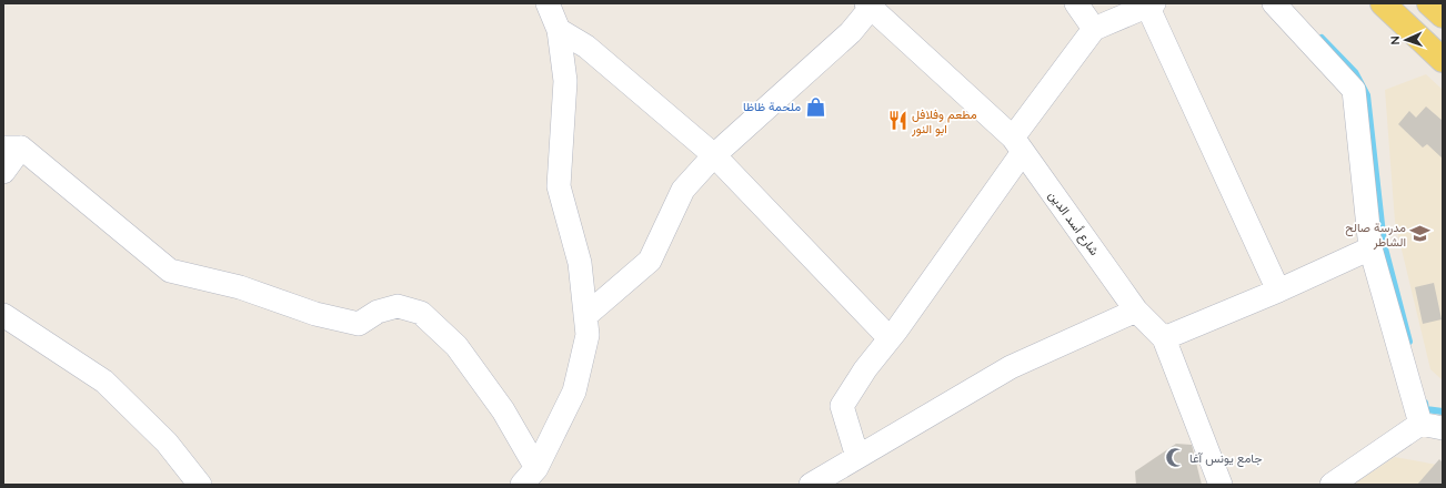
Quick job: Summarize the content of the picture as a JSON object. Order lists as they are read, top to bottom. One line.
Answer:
{"streets":{"street":["شارع أسد الدين"]},"places":{"shop":["ملحمة ظاظا"],"restaurant":["مطعم وفلافل ابو النور"],"school or university":["مدرسة صالح الشاطر"],"mosque":["جامع يونس آغا"]},"north":"left"}
